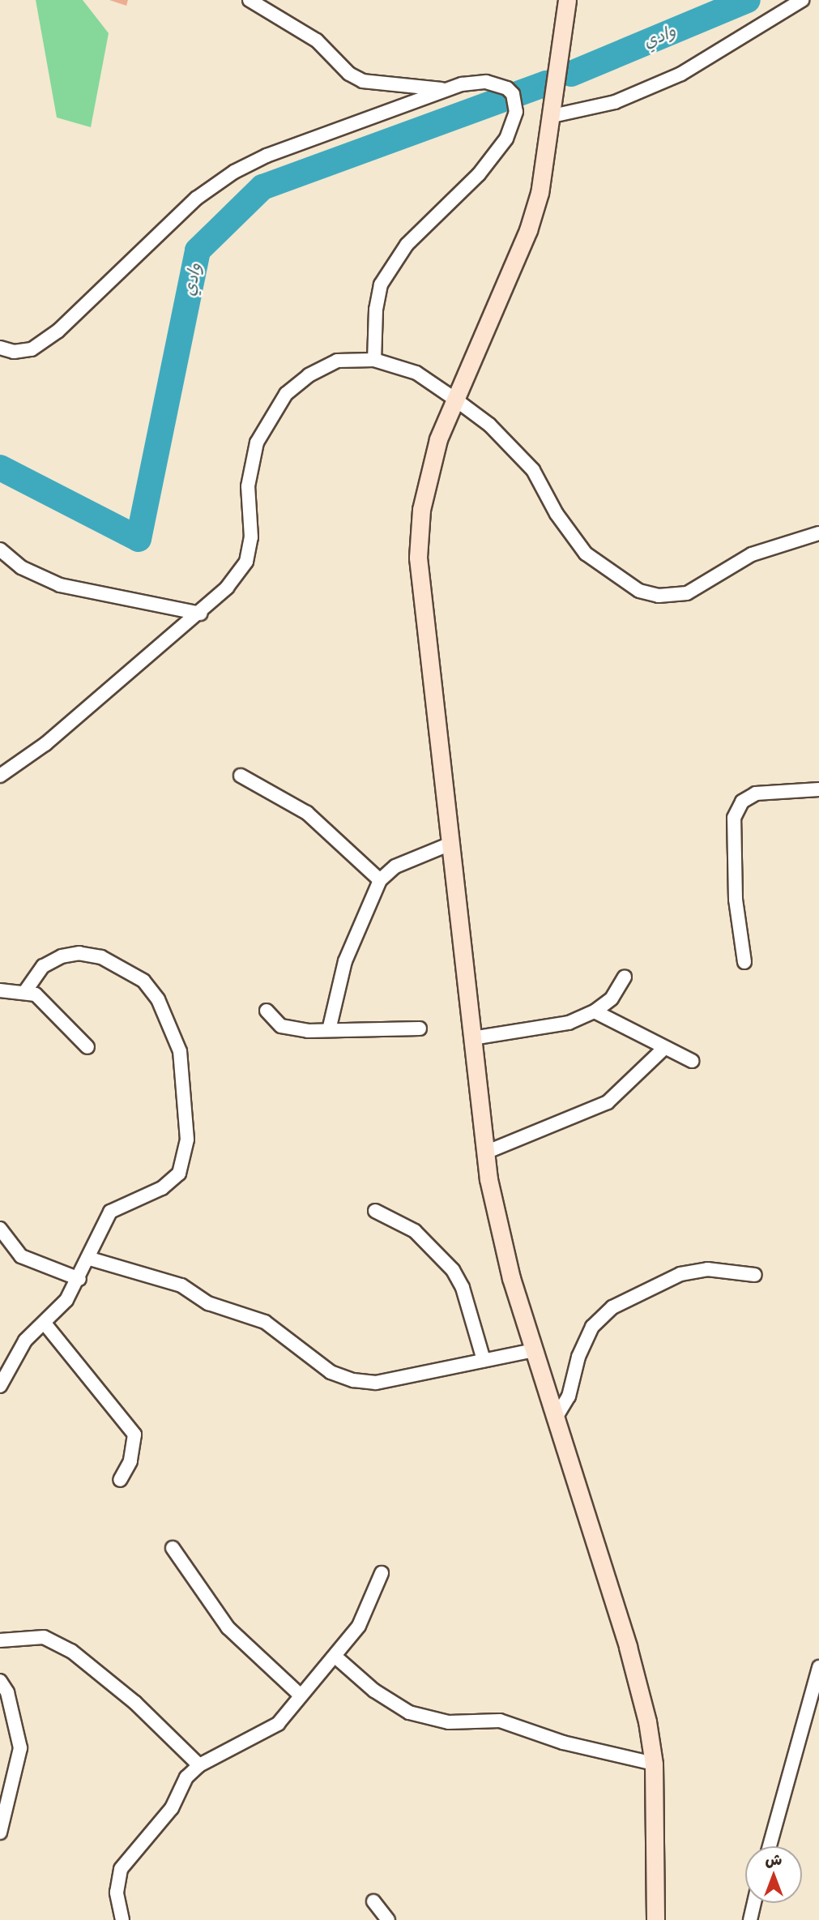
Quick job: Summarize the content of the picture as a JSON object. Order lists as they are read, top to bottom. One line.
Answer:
{"water":["وادي"],"north":"top"}
